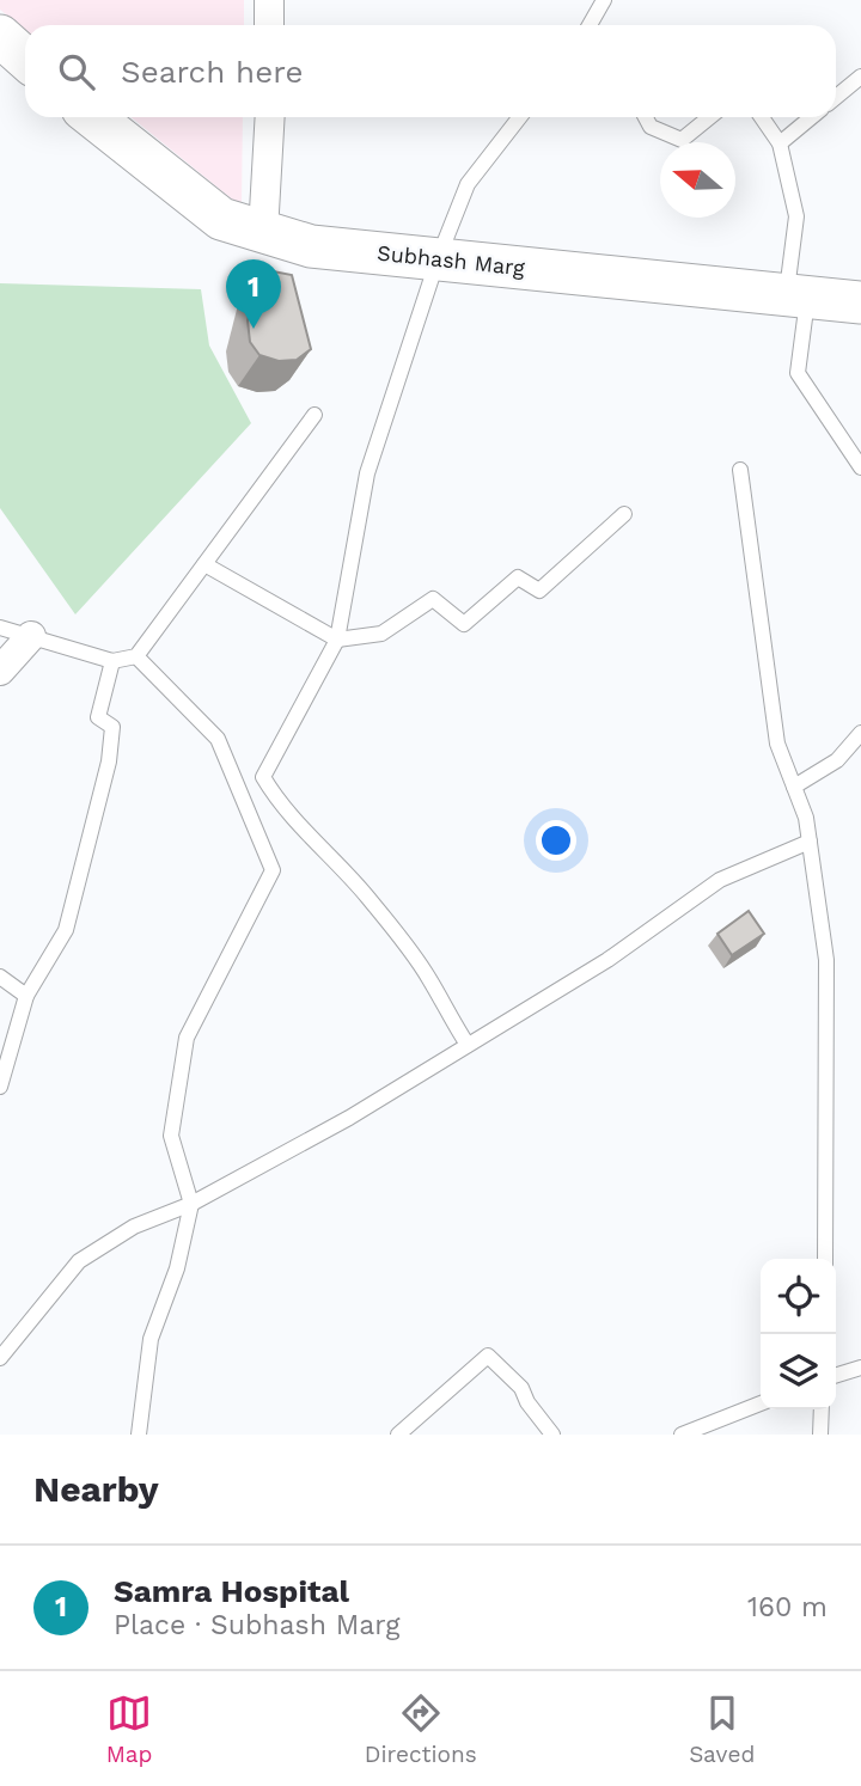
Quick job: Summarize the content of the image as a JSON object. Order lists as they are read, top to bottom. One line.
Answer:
{"streets":{"main road":["Subhash Marg"]},"north":"left","page":{"search":"Search here","pins":"1","heading":"Nearby","list":[{"mark":"1","name":"Samra Hospital","note":"Place · Subhash Marg","value":"160 m"}],"nav":["Map","Directions","Saved"]}}
